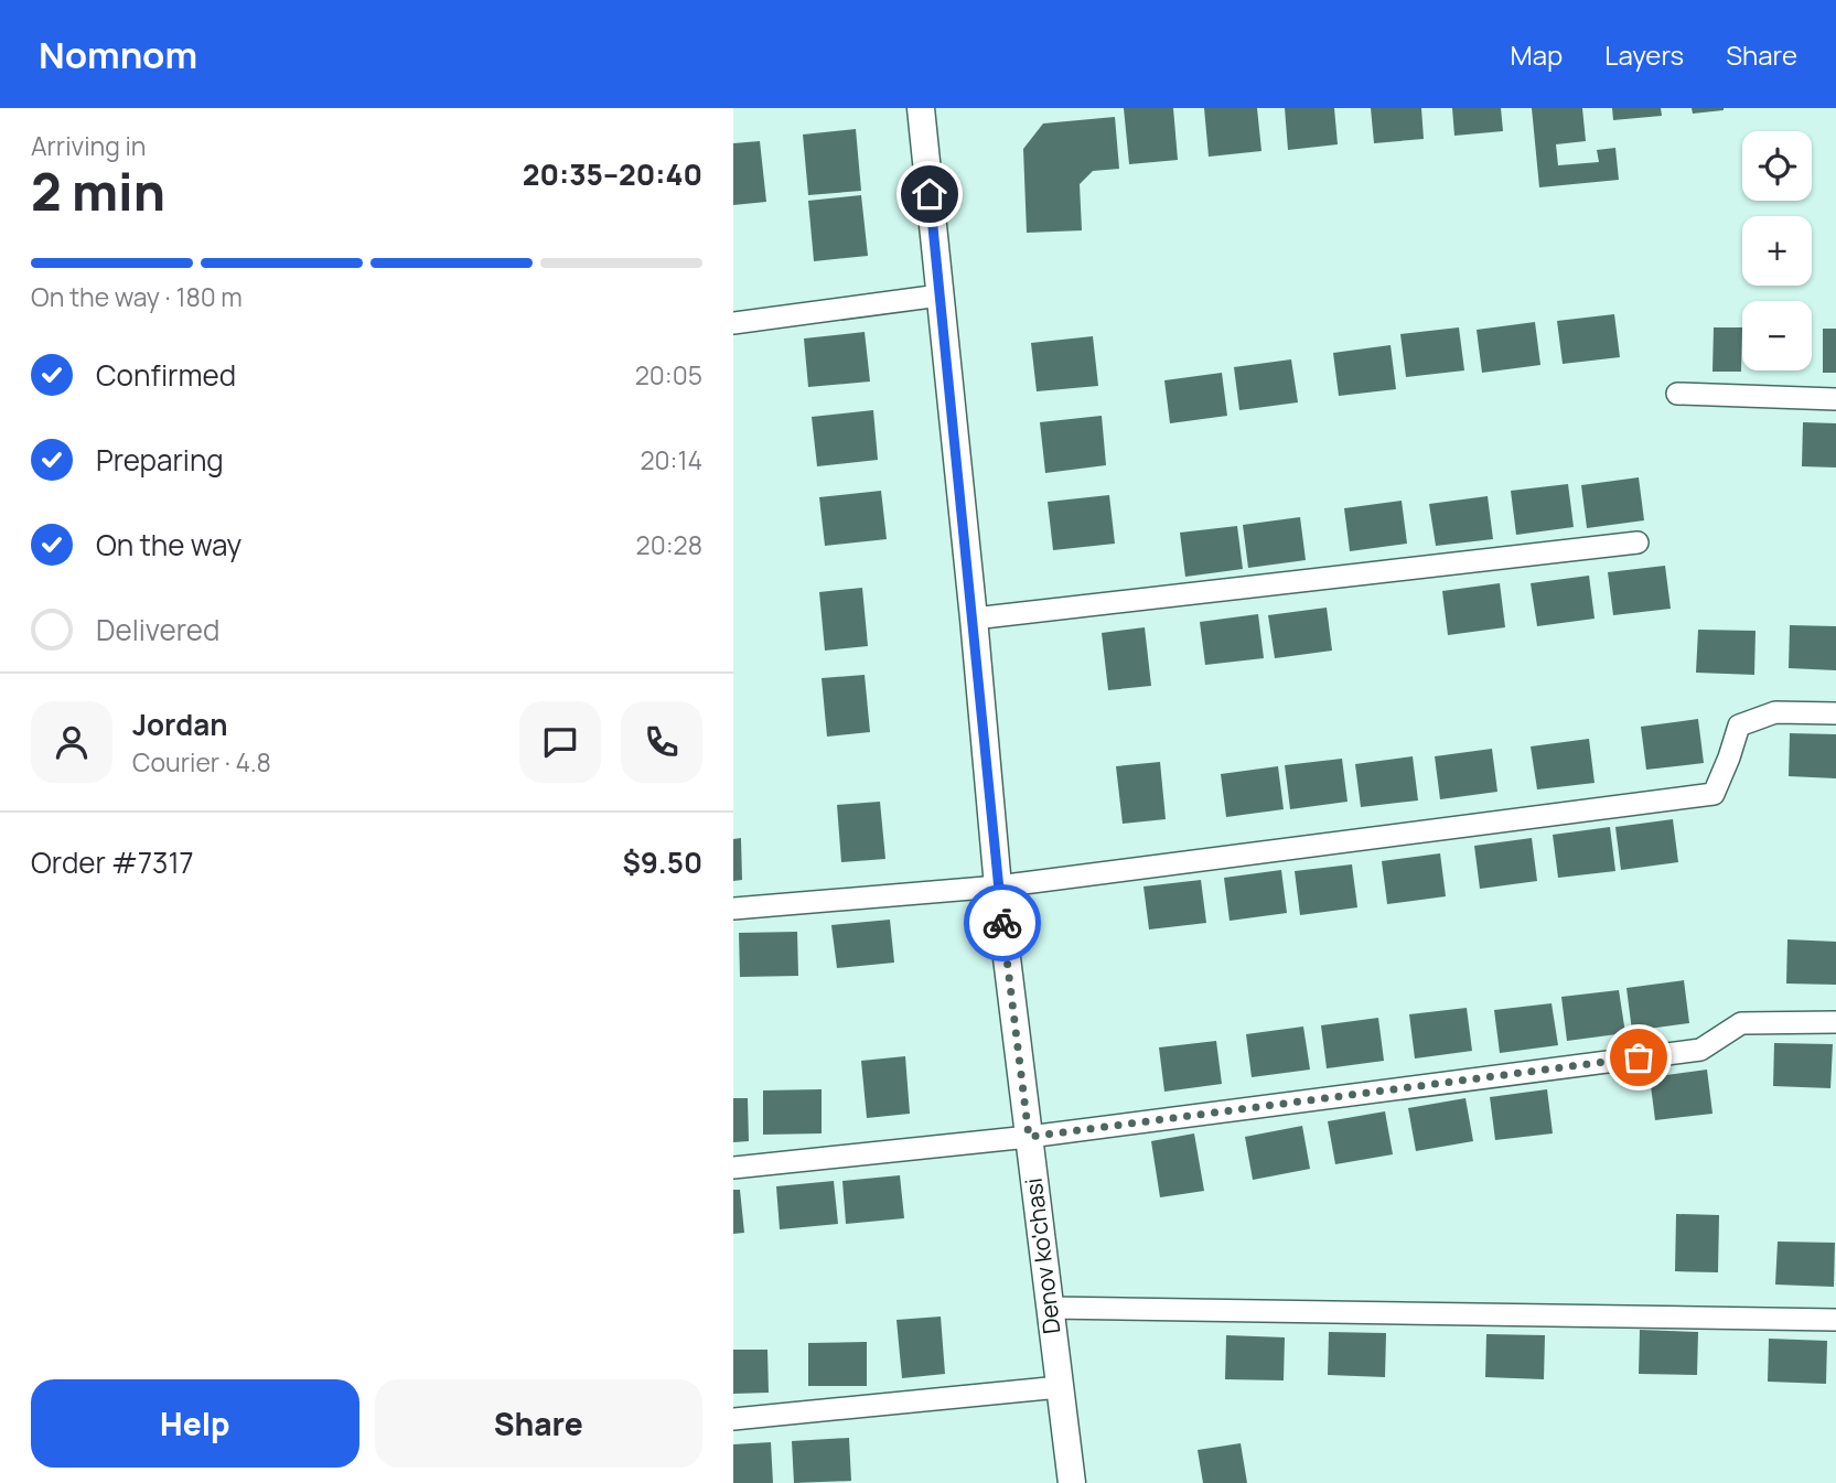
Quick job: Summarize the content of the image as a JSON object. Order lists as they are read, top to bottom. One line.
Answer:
{"streets":{"street":["Denov ko'chasi"]},"page":{"header":"Nomnom","nav":["Map","Layers","Share"],"heading":["2 min","Arriving in","20:35–20:40"],"panel":["Jordan","Courier · 4.8","Order #7317","$9.50"],"map_buttons":["+","−"],"bar":"On the way · 180 m","list":[["Confirmed","20:05"],["Preparing","20:14"],["On the way","20:28"],"Delivered"],"buttons":["Help","Share"]}}
